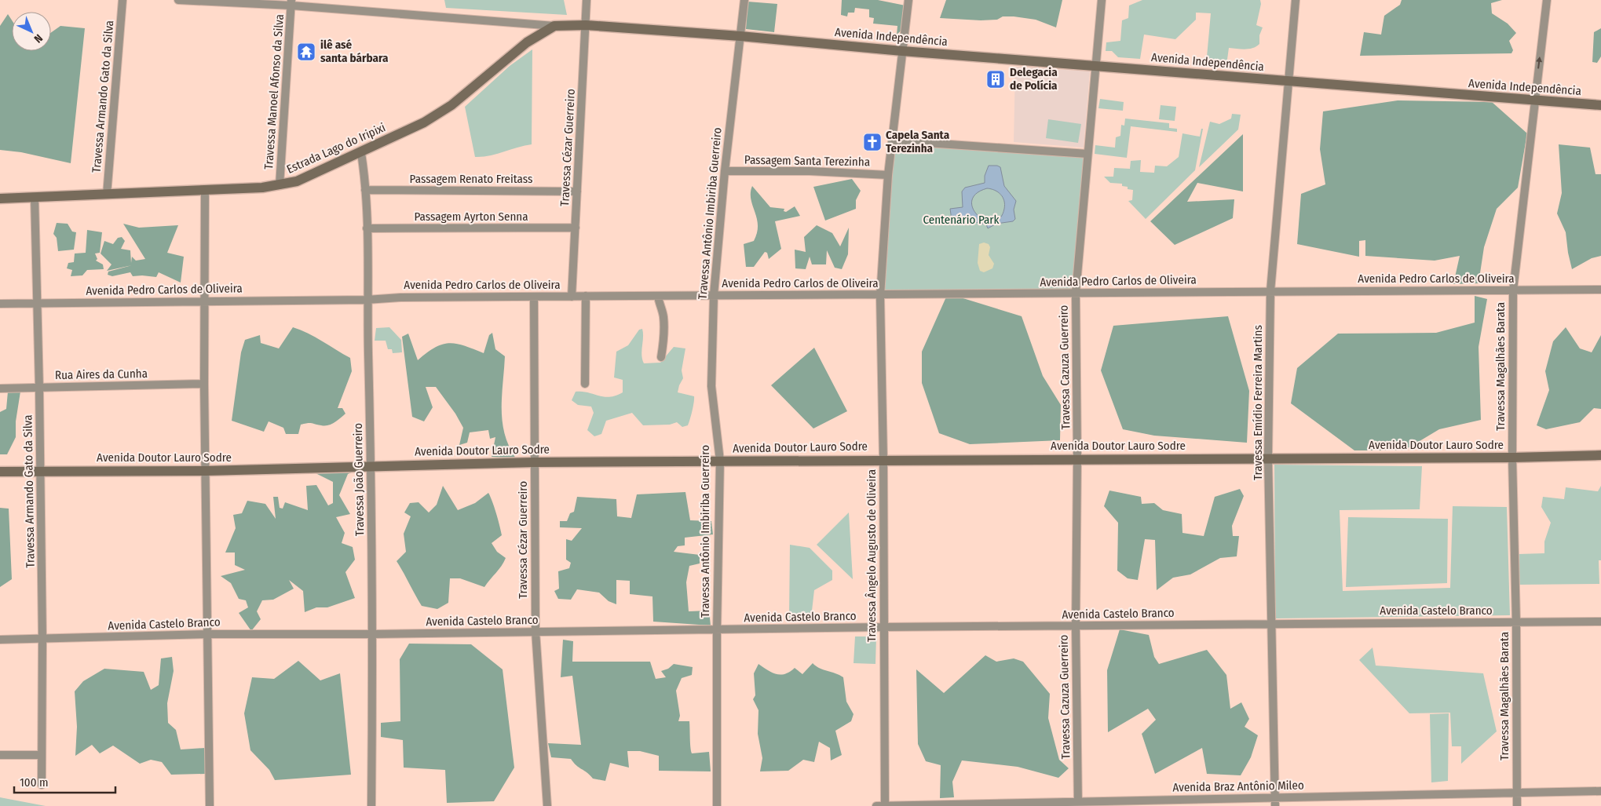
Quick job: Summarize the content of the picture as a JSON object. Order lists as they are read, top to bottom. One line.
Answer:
{"streets":{"street":["Avenida Independência","Travessa Manoel Afonso da Silva","Travessa Armando Gato da Silva","Travessa Cézar Guerreiro","Estrada Lago do Iripixi","Passagem Santa Terezinha","Passagem Renato Freitass","Travessa Antônio Imbiriba Guerreiro","Passagem Ayrton Senna","Avenida Pedro Carlos de Oliveira","Travessa Magalhães Barata","Travessa Cazuza Guerreiro","Rua Aires da Cunha","Travessa Emídio Ferreira Martins","Avenida Doutor Lauro Sodre","Travessa João Guerreiro","Travessa Ângelo Augusto de Oliveira","Avenida Castelo Branco","Avenida Braz Antônio Mileo"]},"crossings":[["Avenida Independência","Travessa Manoel Afonso da Silva"],["Avenida Independência","Travessa Cézar Guerreiro"],["Avenida Independência","Estrada Lago do Iripixi"],["Avenida Independência","Travessa Antônio Imbiriba Guerreiro"],["Avenida Independência","Travessa Magalhães Barata"],["Avenida Independência","Travessa Cazuza Guerreiro"],["Avenida Independência","Travessa Emídio Ferreira Martins"],["Avenida Independência","Travessa Ângelo Augusto de Oliveira"],["Travessa Manoel Afonso da Silva","Estrada Lago do Iripixi"],["Travessa Armando Gato da Silva","Estrada Lago do Iripixi"],["Travessa Armando Gato da Silva","Avenida Pedro Carlos de Oliveira"],["Travessa Armando Gato da Silva","Rua Aires da Cunha"],["Travessa Armando Gato da Silva","Avenida Doutor Lauro Sodre"],["Travessa Armando Gato da Silva","Avenida Castelo Branco"],["Travessa Cézar Guerreiro","Passagem Renato Freitass"],["Travessa Cézar Guerreiro","Passagem Ayrton Senna"],["Travessa Cézar Guerreiro","Avenida Pedro Carlos de Oliveira"],["Travessa Cézar Guerreiro","Avenida Doutor Lauro Sodre"],["Travessa Cézar Guerreiro","Avenida Castelo Branco"],["Estrada Lago do Iripixi","Travessa João Guerreiro"],["Passagem Santa Terezinha","Travessa Antônio Imbiriba Guerreiro"],["Passagem Santa Terezinha","Travessa Ângelo Augusto de Oliveira"],["Passagem Renato Freitass","Travessa João Guerreiro"],["Travessa Antônio Imbiriba Guerreiro","Avenida Pedro Carlos de Oliveira"],["Travessa Antônio Imbiriba Guerreiro","Avenida Doutor Lauro Sodre"],["Travessa Antônio Imbiriba Guerreiro","Avenida Castelo Branco"],["Passagem Ayrton Senna","Travessa João Guerreiro"],["Avenida Pedro Carlos de Oliveira","Travessa Magalhães Barata"],["Avenida Pedro Carlos de Oliveira","Travessa Cazuza Guerreiro"],["Avenida Pedro Carlos de Oliveira","Travessa Emídio Ferreira Martins"],["Avenida Pedro Carlos de Oliveira","Travessa João Guerreiro"],["Avenida Pedro Carlos de Oliveira","Travessa Ângelo Augusto de Oliveira"],["Travessa Magalhães Barata","Avenida Doutor Lauro Sodre"],["Travessa Magalhães Barata","Avenida Castelo Branco"],["Travessa Magalhães Barata","Avenida Braz Antônio Mileo"],["Travessa Cazuza Guerreiro","Avenida Doutor Lauro Sodre"],["Travessa Cazuza Guerreiro","Avenida Castelo Branco"],["Travessa Cazuza Guerreiro","Avenida Braz Antônio Mileo"],["Travessa Emídio Ferreira Martins","Avenida Doutor Lauro Sodre"],["Travessa Emídio Ferreira Martins","Avenida Castelo Branco"],["Travessa Emídio Ferreira Martins","Avenida Braz Antônio Mileo"],["Avenida Doutor Lauro Sodre","Travessa João Guerreiro"],["Avenida Doutor Lauro Sodre","Travessa Ângelo Augusto de Oliveira"],["Travessa João Guerreiro","Avenida Castelo Branco"],["Travessa Ângelo Augusto de Oliveira","Avenida Castelo Branco"],["Travessa Ângelo Augusto de Oliveira","Avenida Braz Antônio Mileo"]],"parks":["Centenário Park"],"places":{"temple":["ilê asé santa bárbara"],"building":["Delegacia de Polícia"],"church":["Capela Santa Terezinha"]},"scale_bar":"100 m","north":"bottom right"}
